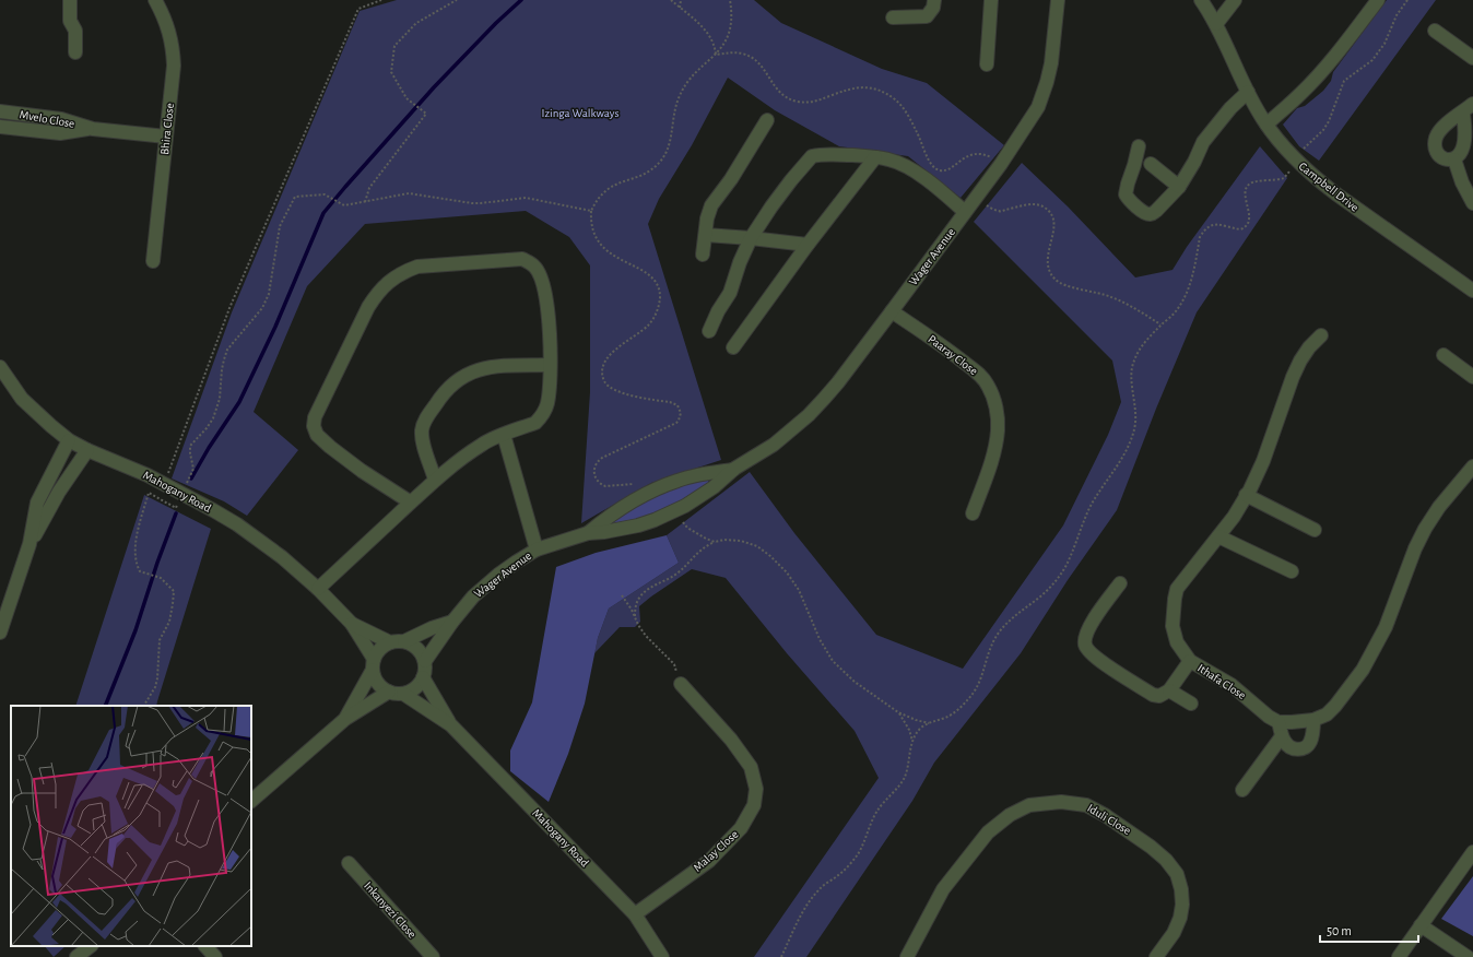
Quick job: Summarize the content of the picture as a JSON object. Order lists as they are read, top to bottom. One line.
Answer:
{"streets":{"street":["Mvelo Close","Bhira Close","Campbell Drive","Wager Avenue","Paaray Close","Mahogany Road","Ithafa Close","Iduli Close","Malay Close","Inkanyezi Close"]},"crossings":[["Mvelo Close","Bhira Close"],["Wager Avenue","Paaray Close"],["Wager Avenue","Mahogany Road"],["Mahogany Road","Malay Close"]],"parks":["Izinga Walkways"],"scale_bar":"50 m"}
